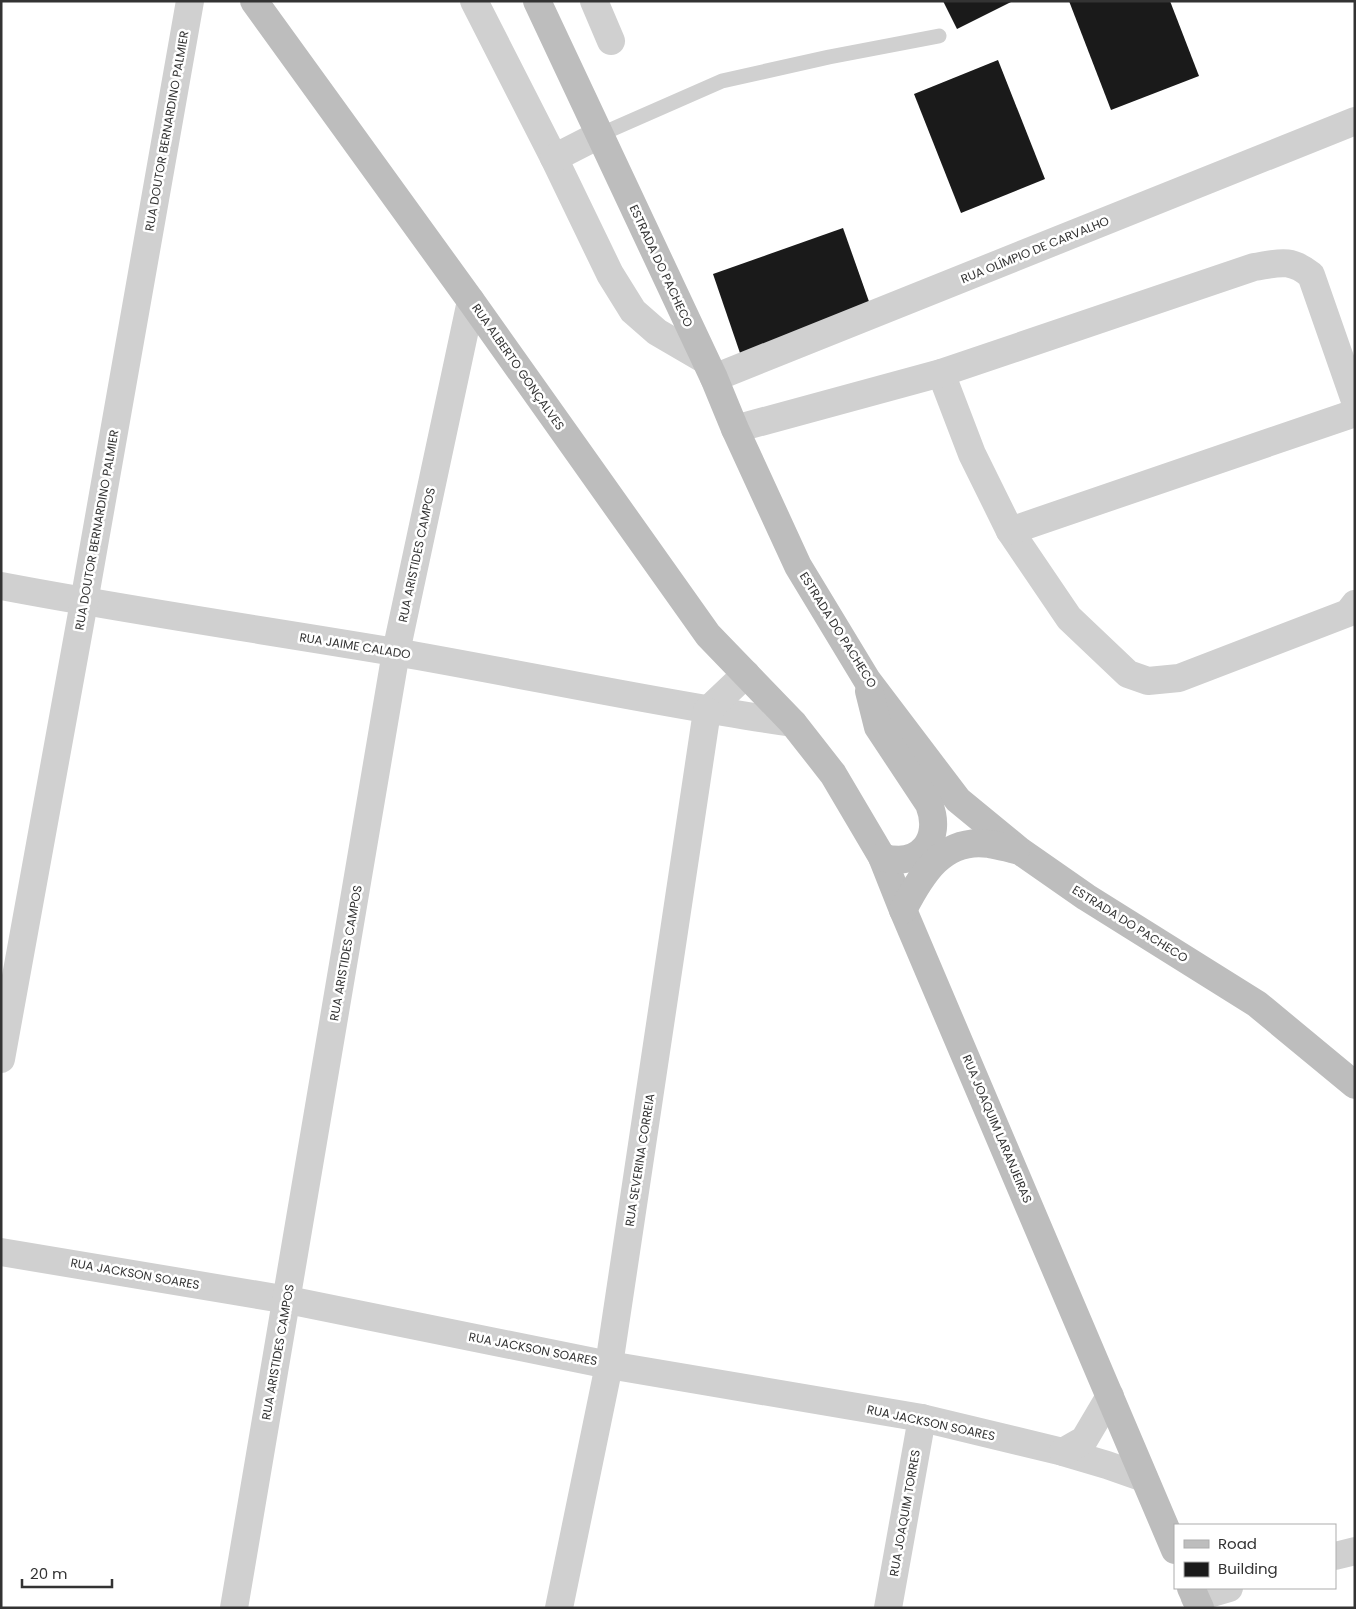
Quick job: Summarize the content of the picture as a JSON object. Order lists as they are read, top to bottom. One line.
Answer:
{"streets":{"main road":["ESTRADA DO PACHECO","RUA ALBERTO GONÇALVES","RUA JOAQUIM LARANJEIRAS"],"street":["RUA DOUTOR BERNARDINO PALMIER","RUA OLÍMPIO DE CARVALHO","RUA ARISTIDES CAMPOS","RUA JAIME CALADO","RUA SEVERINA CORREIA","RUA JACKSON SOARES","RUA JOAQUIM TORRES"]},"crossings":[["RUA DOUTOR BERNARDINO PALMIER","RUA JAIME CALADO"],["RUA OLÍMPIO DE CARVALHO","ESTRADA DO PACHECO"],["RUA ALBERTO GONÇALVES","RUA ARISTIDES CAMPOS"],["RUA ALBERTO GONÇALVES","RUA JAIME CALADO"],["RUA ALBERTO GONÇALVES","RUA JOAQUIM LARANJEIRAS"],["RUA ARISTIDES CAMPOS","RUA JAIME CALADO"],["RUA ARISTIDES CAMPOS","RUA JACKSON SOARES"],["RUA JAIME CALADO","RUA JOAQUIM LARANJEIRAS"],["RUA JAIME CALADO","RUA SEVERINA CORREIA"],["RUA JOAQUIM LARANJEIRAS","RUA JACKSON SOARES"],["RUA SEVERINA CORREIA","RUA JACKSON SOARES"],["RUA JACKSON SOARES","RUA JOAQUIM TORRES"]],"legend":["Road","Building"],"scale_bar":"20 m"}
